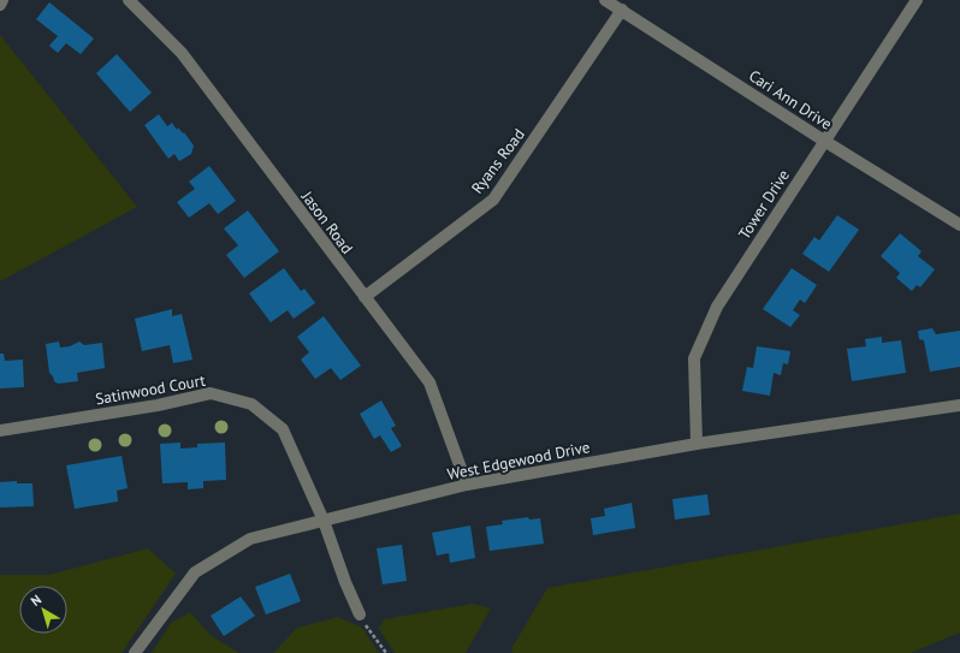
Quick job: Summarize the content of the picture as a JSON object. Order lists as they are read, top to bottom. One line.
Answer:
{"streets":{"street":["Cari Ann Drive","Ryans Road","Tower Drive","Jason Road","Satinwood Court","West Edgewood Drive"]},"crossings":[["Cari Ann Drive","Ryans Road"],["Cari Ann Drive","Tower Drive"],["Ryans Road","Jason Road"],["Tower Drive","West Edgewood Drive"],["Jason Road","West Edgewood Drive"],["Satinwood Court","West Edgewood Drive"]],"north":"top left"}
